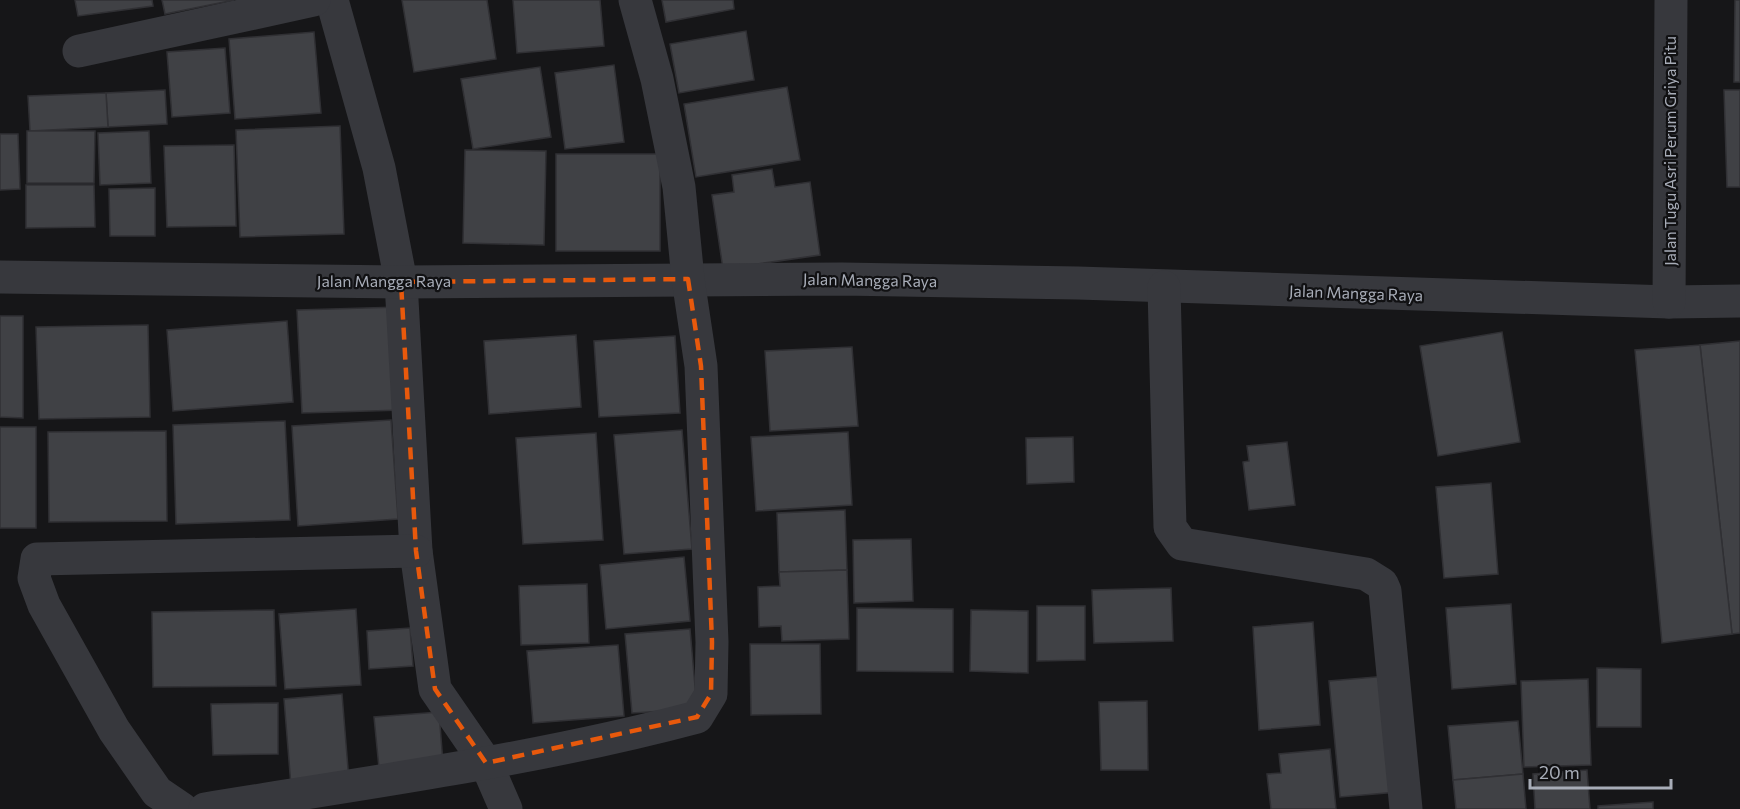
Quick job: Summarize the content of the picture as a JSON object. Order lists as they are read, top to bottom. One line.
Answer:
{"streets":{"street":["Jalan Tugu Asri Perum Griya Pitu","Jalan Mangga Raya"]},"crossings":[["Jalan Tugu Asri Perum Griya Pitu","Jalan Mangga Raya"]],"scale_bar":"20 m"}
